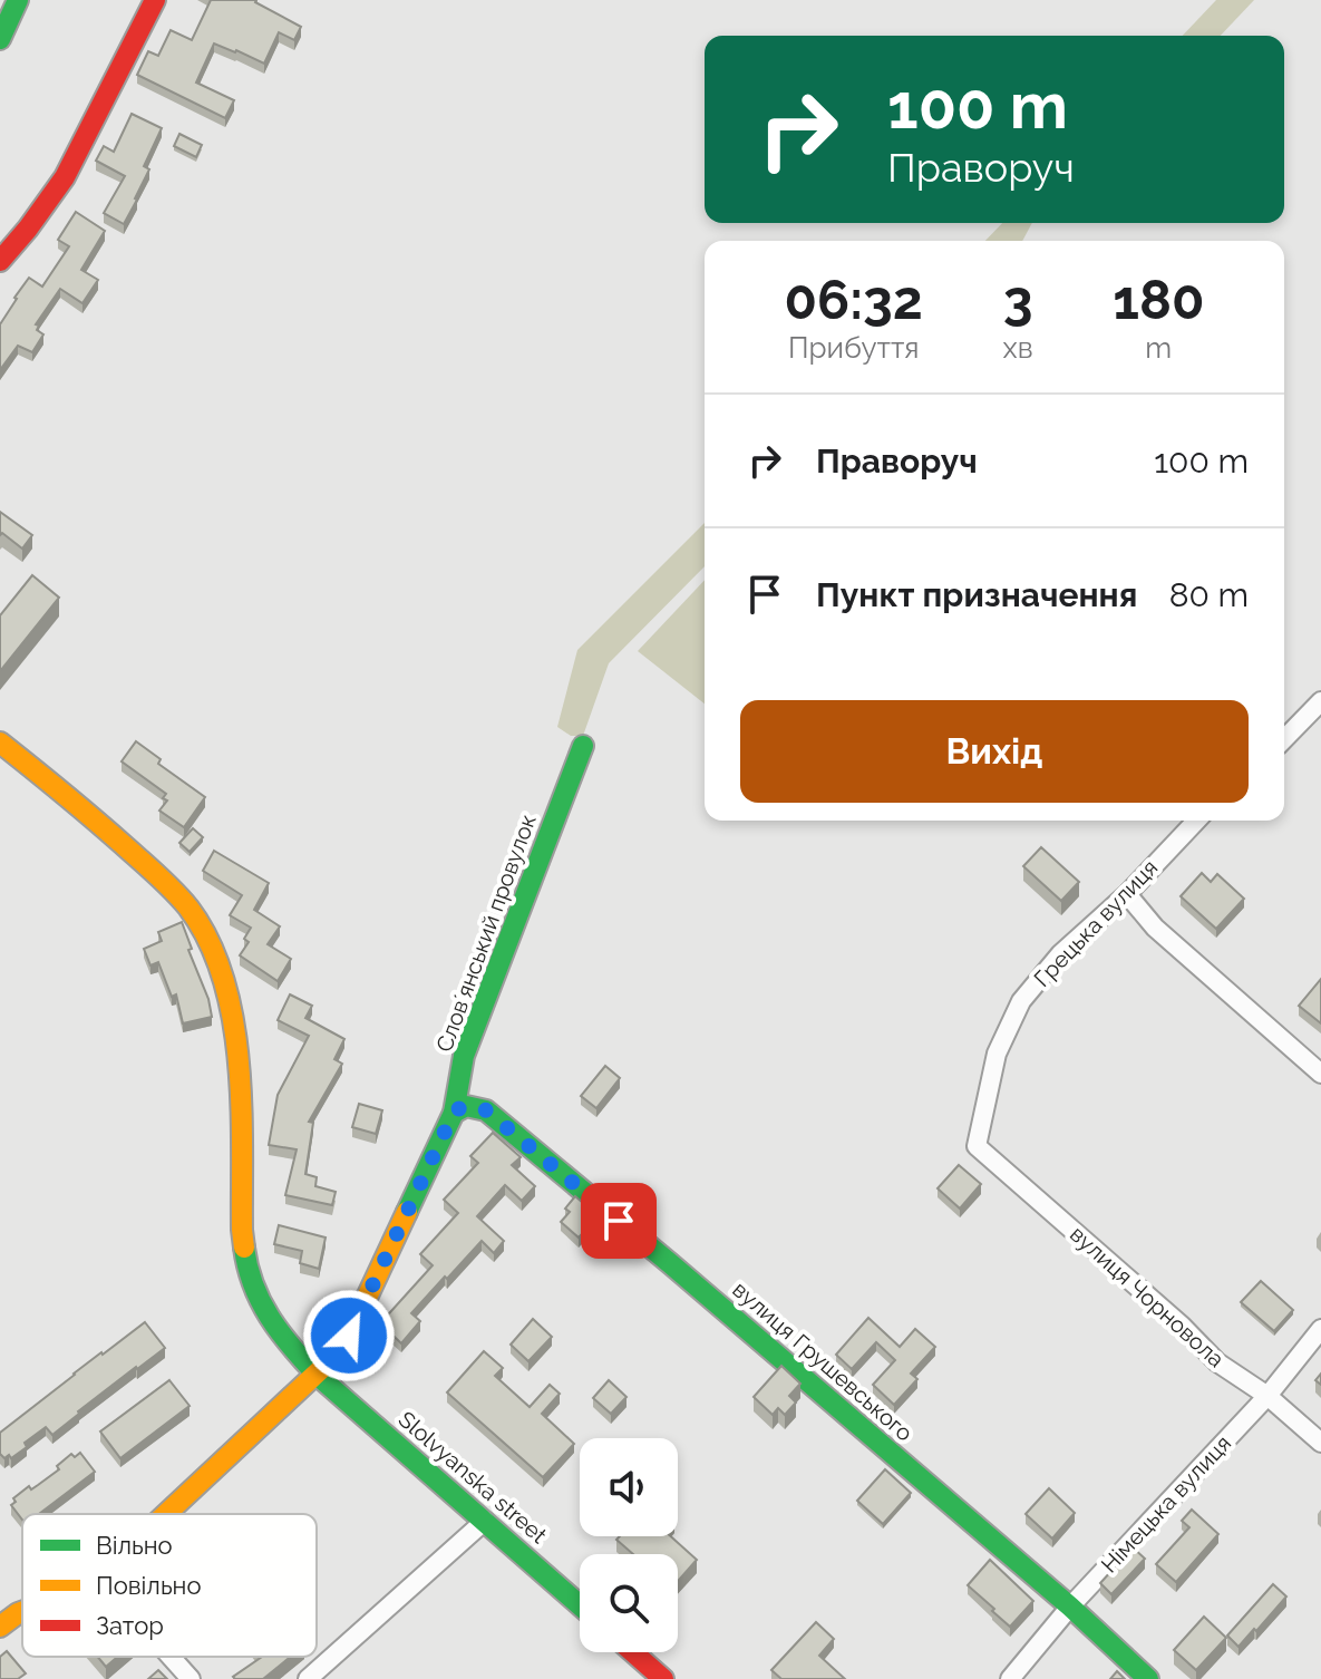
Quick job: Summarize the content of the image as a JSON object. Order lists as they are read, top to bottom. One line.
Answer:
{"streets":{"street":["Грецька вулиця","Словʼянський провулок","вулиця Чорновола","вулиця Грушевського","Slolvyanska street","Німецька вулиця"]},"crossings":[["Грецька вулиця","вулиця Чорновола"],["Словʼянський провулок","вулиця Грушевського"],["Словʼянський провулок","Slolvyanska street"],["вулиця Чорновола","Німецька вулиця"],["вулиця Грушевського","Німецька вулиця"]],"legend":["Вільно","Повільно","Затор"],"page":{"turn":["100 m","Праворуч"],"eta":["06:32","Прибуття","3","хв","180","m"],"list":[{"name":"Праворуч","value":"100 m"},{"name":"Пункт призначення","value":"80 m"}],"buttons":"Вихід"}}
